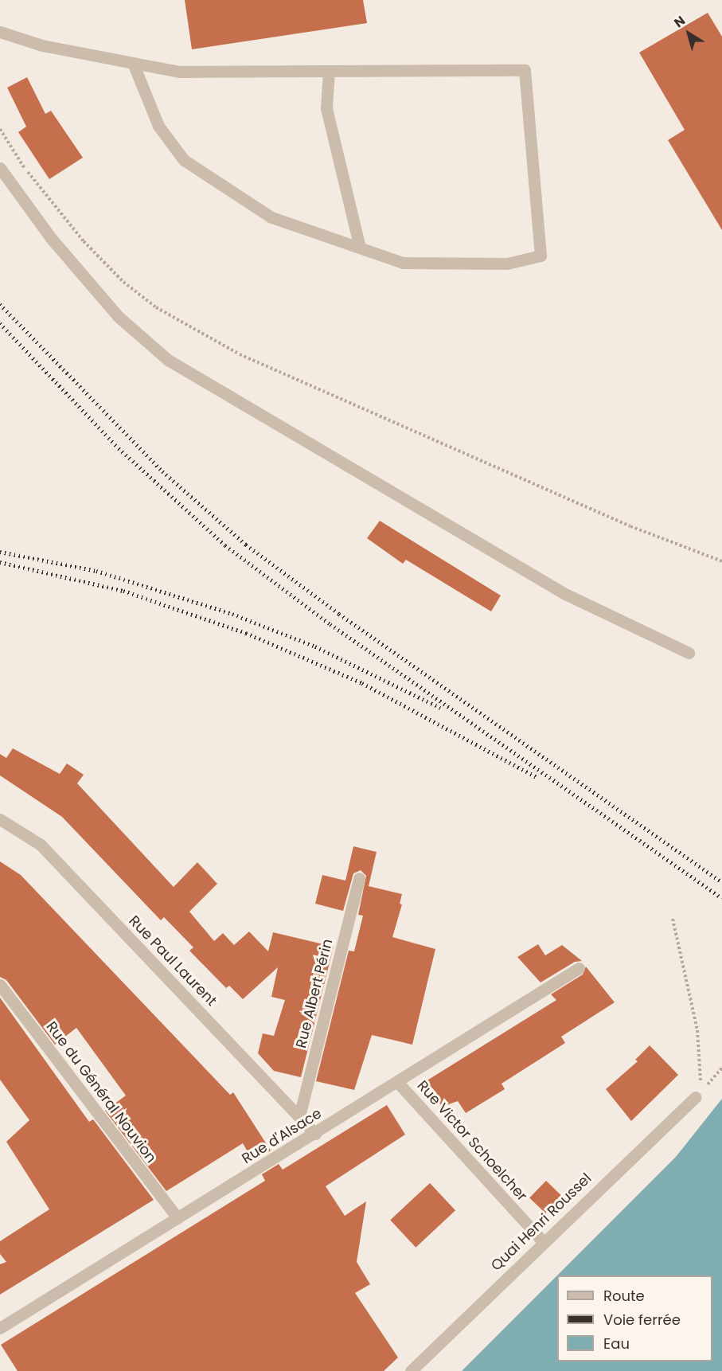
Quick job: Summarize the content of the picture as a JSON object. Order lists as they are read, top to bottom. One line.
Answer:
{"streets":{"street":["Rue Paul Laurent","Rue Albert Périn","Rue du Général Nouvion","Rue d'Alsace","Rue Victor Schoelcher","Quai Henri Roussel"]},"crossings":[["Rue Paul Laurent","Rue Albert Périn"],["Rue Paul Laurent","Rue d'Alsace"],["Rue du Général Nouvion","Rue d'Alsace"],["Rue d'Alsace","Rue Victor Schoelcher"],["Rue Victor Schoelcher","Quai Henri Roussel"]],"legend":["Route","Voie ferrée","Eau"],"north":"top left"}
